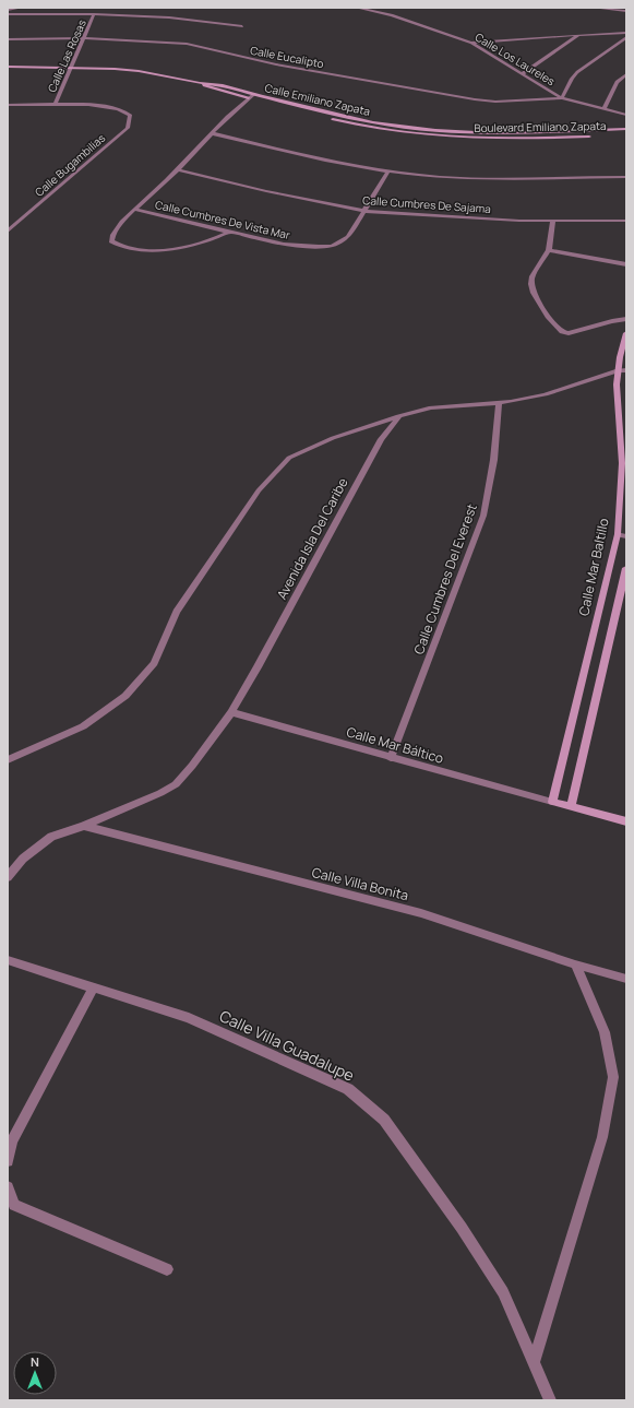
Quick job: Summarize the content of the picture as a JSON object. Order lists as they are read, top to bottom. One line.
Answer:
{"streets":{"main road":["Calle Emiliano Zapata","Boulevard Emiliano Zapata","Calle Mar Baltillo"],"street":["Calle Las Rosas","Calle Eucalipto","Calle Los Laureles","Calle Bugambilias","Calle Cumbres De Sajama","Calle Cumbres De Vista Mar","Avenida Isla Del Caribe","Calle Cumbres Del Everest","Calle Mar Báltico","Calle Villa Bonita","Calle Villa Guadalupe"]},"crossings":[["Calle Las Rosas","Calle Eucalipto"],["Calle Las Rosas","Calle Emiliano Zapata"],["Calle Las Rosas","Calle Bugambilias"],["Calle Eucalipto","Calle Los Laureles"],["Calle Emiliano Zapata","Boulevard Emiliano Zapata"],["Calle Cumbres De Sajama","Calle Cumbres De Vista Mar"],["Avenida Isla Del Caribe","Calle Mar Báltico"],["Avenida Isla Del Caribe","Calle Villa Bonita"],["Calle Mar Baltillo","Calle Mar Báltico"],["Calle Cumbres Del Everest","Calle Mar Báltico"]],"north":"top"}
